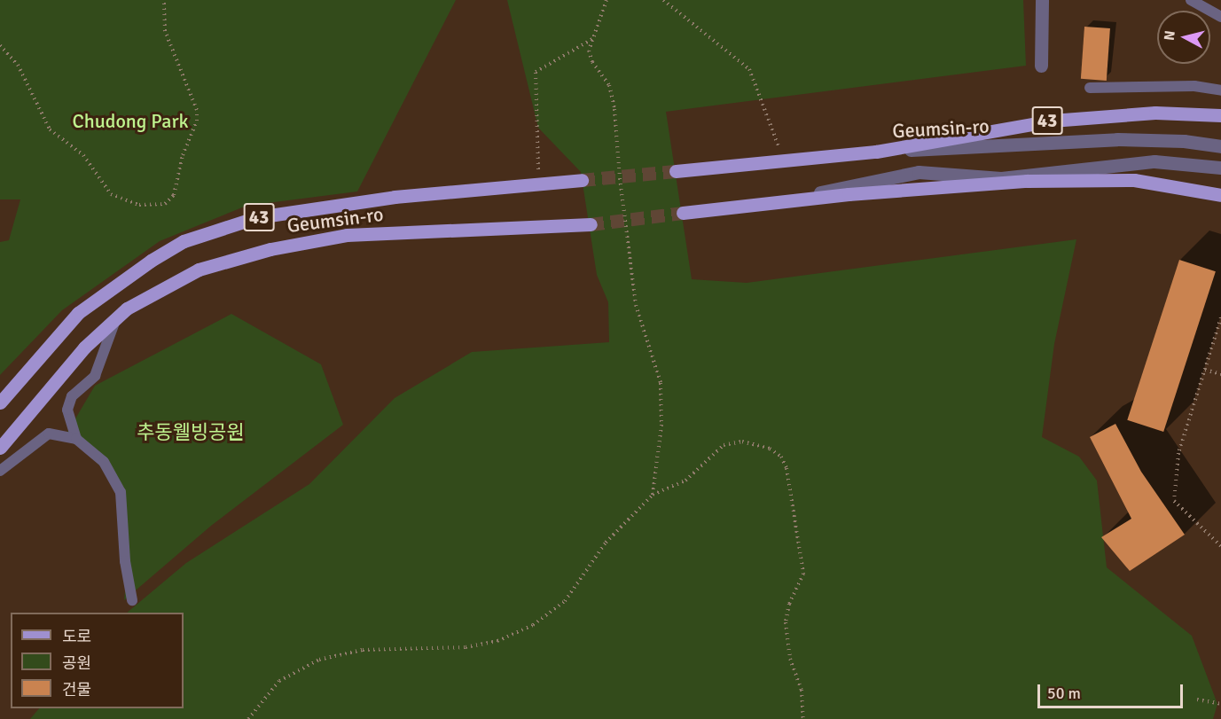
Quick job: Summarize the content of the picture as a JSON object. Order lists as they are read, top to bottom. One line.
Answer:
{"streets":{"main road":["43","Geumsin-ro"]},"crossings":[["43","Geumsin-ro"]],"parks":["Chudong Park","추동웰빙공원"],"legend":["도로","공원","건물"],"scale_bar":"50 m","north":"left"}
